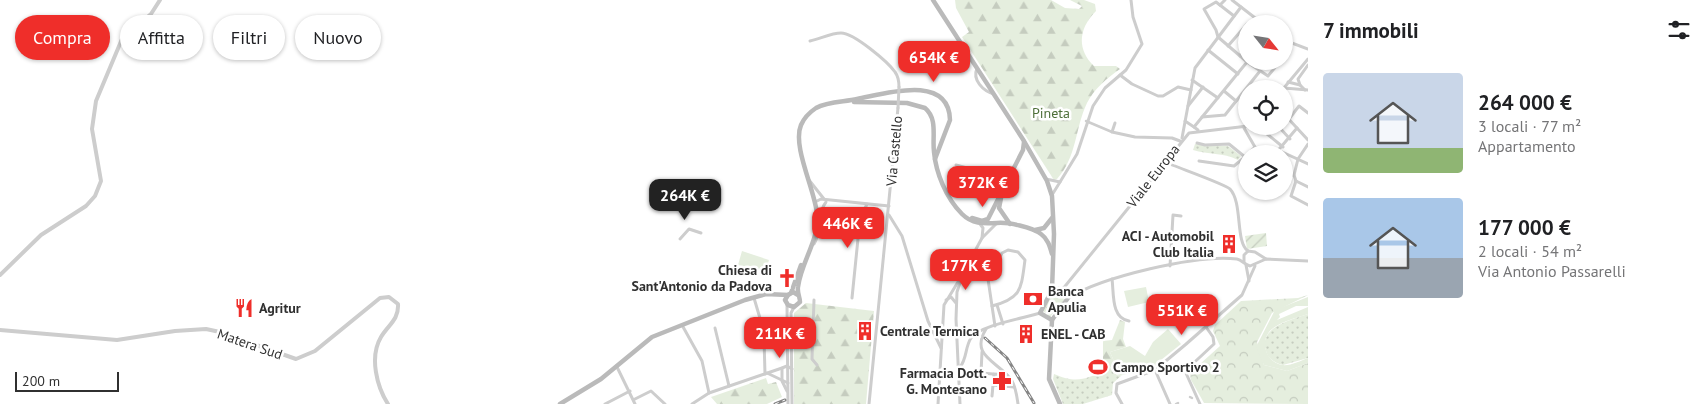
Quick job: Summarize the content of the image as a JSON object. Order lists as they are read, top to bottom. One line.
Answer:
{"streets":{"street":["Via Castello","Viale Europa","Matera Sud"]},"parks":["Pineta"],"places":{"building":["ACI - Automobil Club Italia","Centrale Termica","ENEL - CAB"],"church":["Chiesa di Sant'Antonio da Padova"],"bank":["Banca Apulia"],"restaurant":["Agritur"],"sports":["Campo Sportivo 2"],"pharmacy":["Farmacia Dott. G. Montesano"]},"scale_bar":"200 m","north":"bottom right","page":{"heading":"7 immobili","chip":["Compra","Affitta","Filtri","Nuovo"],"price":["654K €","372K €","264K €","446K €","177K €","551K €","211K €"],"list":[{"name":"264 000 €","note":"3 locali · 77 m² · Appartamento"},{"name":"177 000 €","note":"2 locali · 54 m² · Via Antonio Passarelli"}],"scale":"200 m"}}
